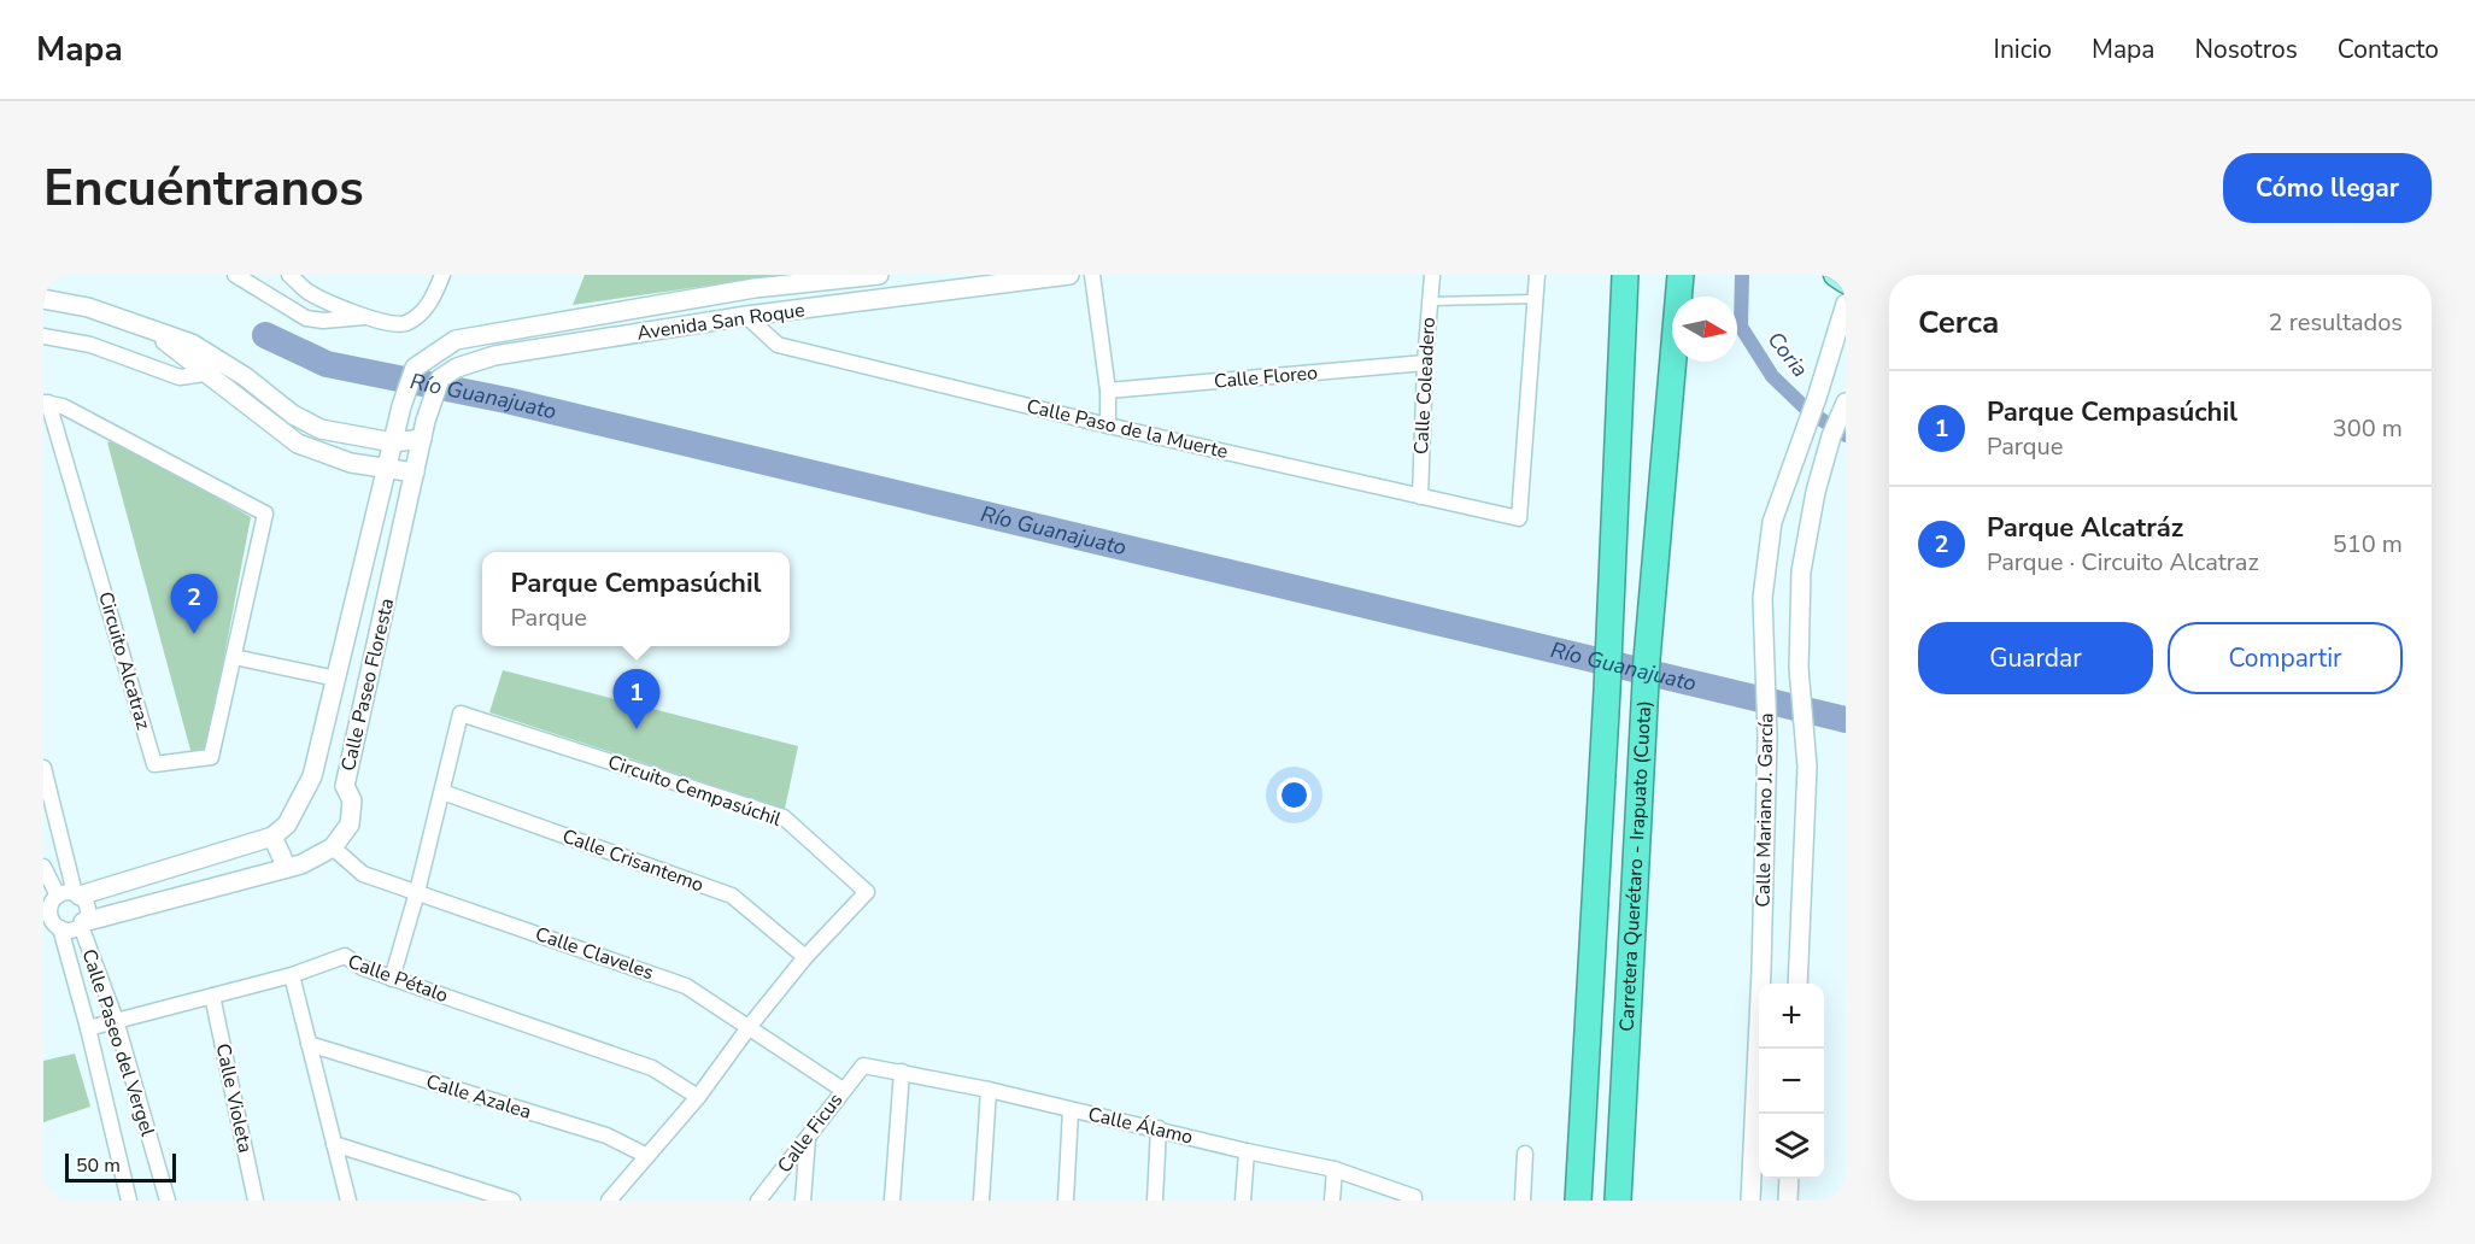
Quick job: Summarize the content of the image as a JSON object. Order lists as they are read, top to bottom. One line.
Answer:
{"streets":{"highway":["Carretera Querétaro - Irapuato (Cuota)"],"street":["Avenida San Roque","Calle Floreo","Calle Coleadero","Calle Paso de la Muerte","Circuito Alcatraz","Calle Paseo Floresta","Circuito Cempasúchil","Calle Mariano J. García","Calle Crisantemo","Calle Claveles","Calle Pétalo","Calle Paseo del Vergel","Calle Azalea","Calle Violeta","Calle Álamo","Calle Ficus"]},"crossings":[["Avenida San Roque","Calle Paso de la Muerte"],["Avenida San Roque","Calle Paseo Floresta"],["Calle Floreo","Calle Coleadero"],["Calle Coleadero","Calle Paso de la Muerte"],["Calle Paseo Floresta","Calle Claveles"],["Circuito Cempasúchil","Calle Crisantemo"],["Circuito Cempasúchil","Calle Claveles"],["Circuito Cempasúchil","Calle Pétalo"],["Circuito Cempasúchil","Calle Azalea"],["Calle Claveles","Calle Ficus"],["Calle Pétalo","Calle Paseo del Vergel"],["Calle Pétalo","Calle Violeta"],["Calle Álamo","Calle Ficus"]],"water":["Coria","Río Guanajuato"],"scale_bar":"50 m","north":"right","page":{"header":"Mapa","nav":["Inicio","Mapa","Nosotros","Contacto"],"buttons":["Cómo llegar",["Guardar","Compartir"]],"title":"Encuéntranos","heading":["Cerca","2 resultados"],"list":[{"mark":"1","name":"Parque Cempasúchil","note":"Parque","value":"300 m"},{"mark":"2","name":"Parque Alcatráz","note":"Parque · Circuito Alcatraz","value":"510 m"}],"popup":["Parque Cempasúchil","Parque"],"pins":["2","1"],"map_buttons":["+","−"],"scale":"50 m"}}
